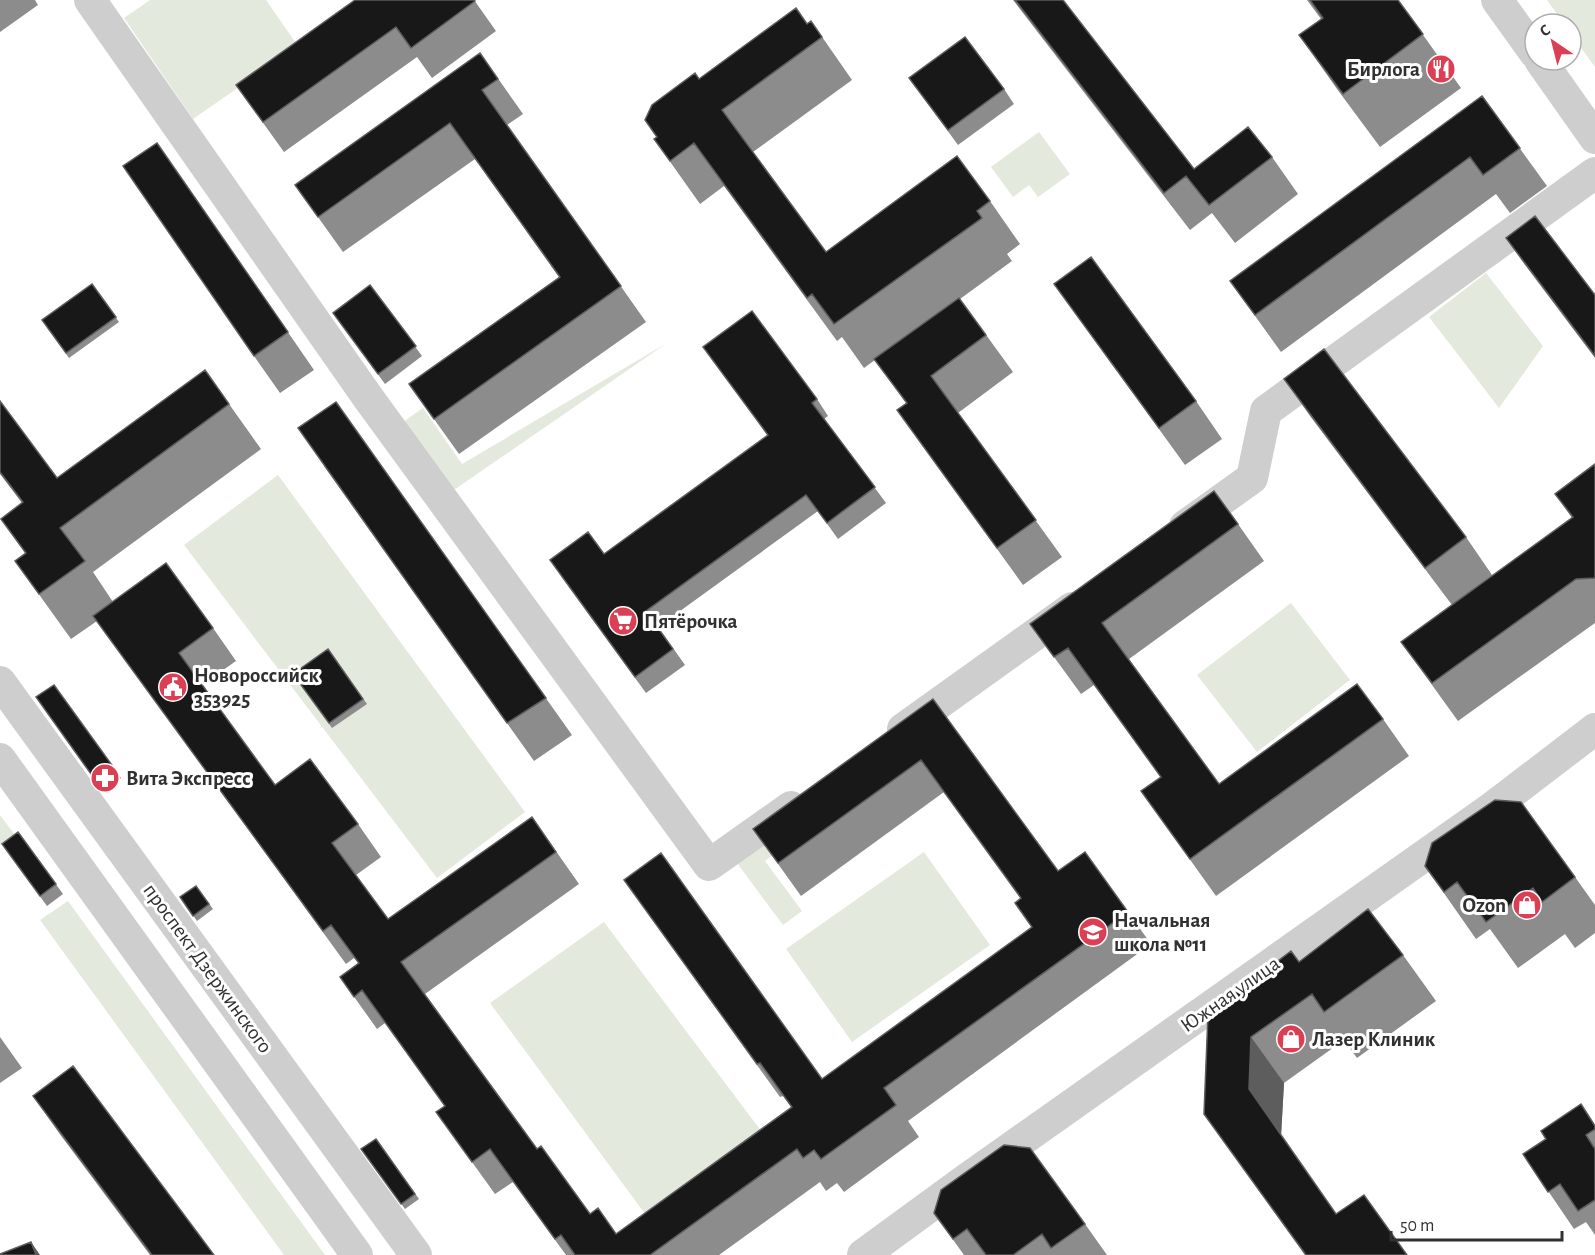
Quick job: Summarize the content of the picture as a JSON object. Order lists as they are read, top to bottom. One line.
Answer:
{"streets":{"street":["проспект Дзержинского","Южная улица"]},"places":{"restaurant":["Бирлога"],"supermarket":["Пятёрочка"],"public building":["Новороссийск 353925"],"pharmacy":["Вита Экспресс"],"shop":["Ozon","Лазер Клиник"],"school or university":["Начальная школа №11"]},"scale_bar":"50 m","north":"top left"}
